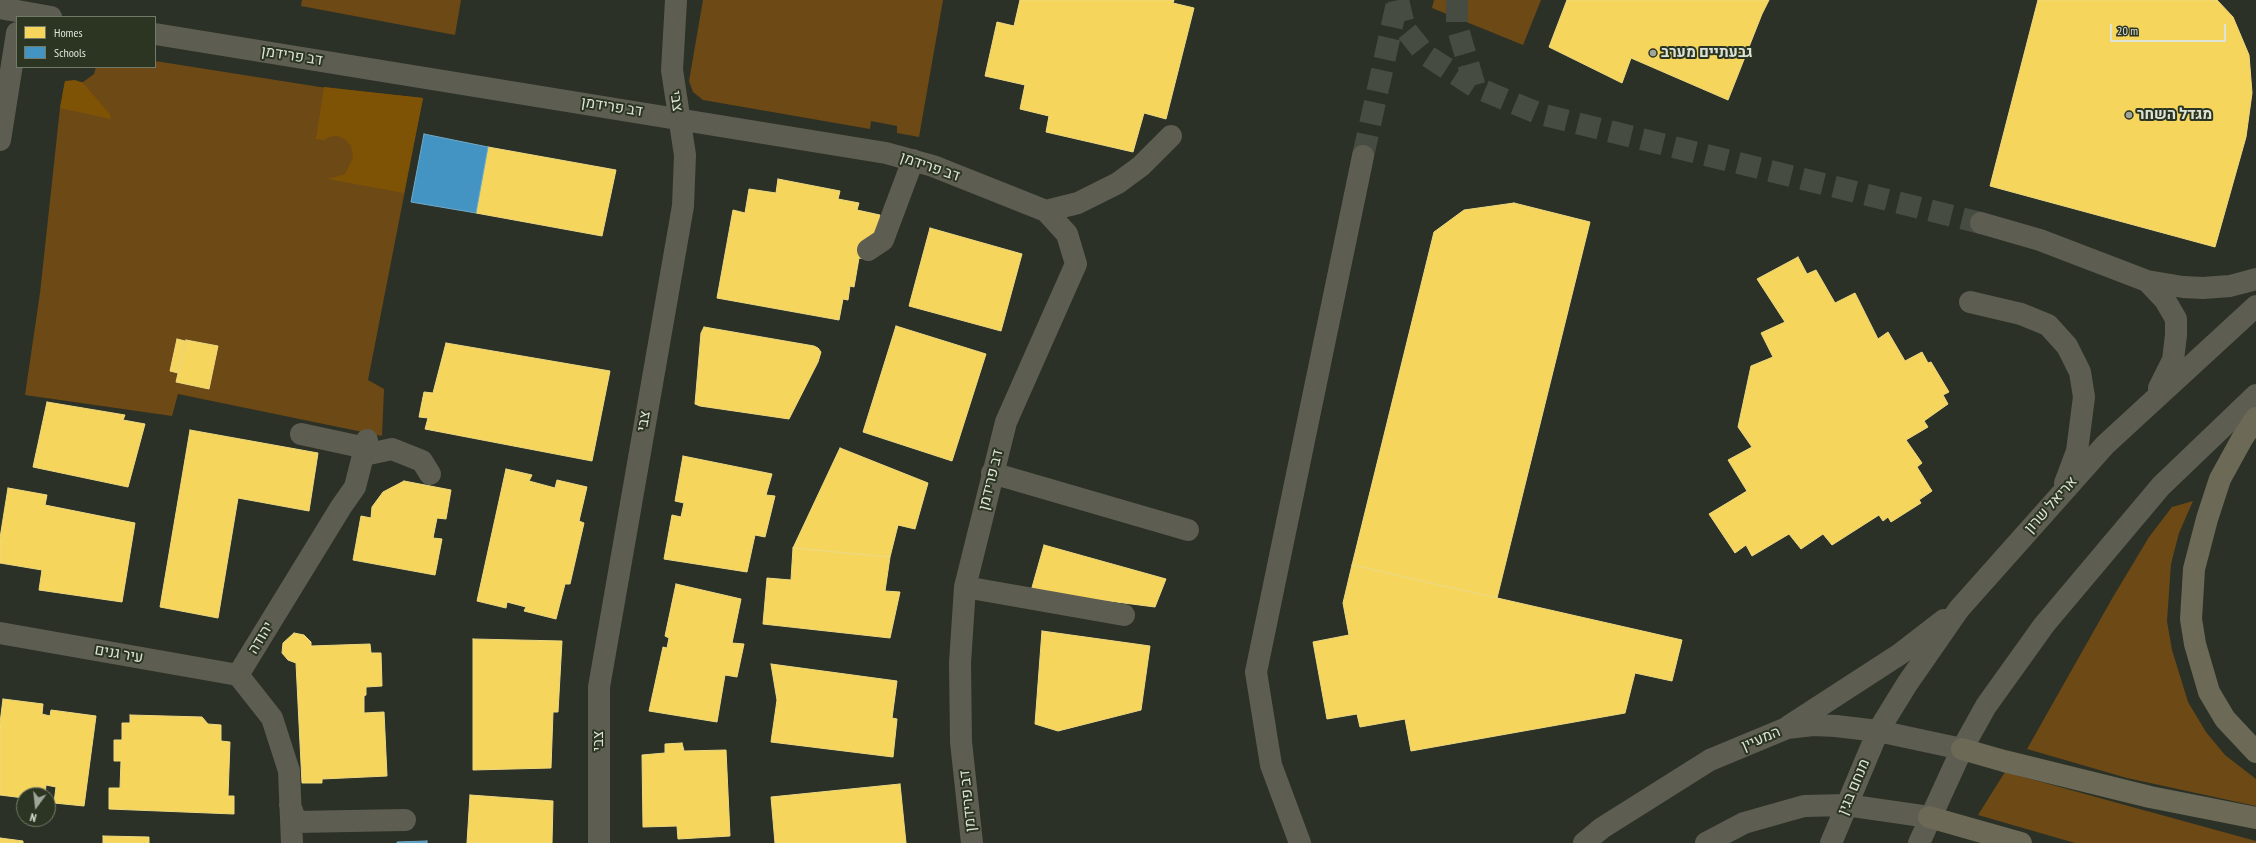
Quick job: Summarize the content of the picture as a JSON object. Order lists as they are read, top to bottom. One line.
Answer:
{"streets":{"street":["דב פרידמן","צבי","אריאל שרון","יהודה","עיר גנים","המעיין","מנחם בגין"]},"crossings":[["דב פרידמן","צבי"],["אריאל שרון","המעיין"],["אריאל שרון","מנחם בגין"],["יהודה","עיר גנים"],["המעיין","מנחם בגין"]],"places":["גבעתיים מערב","מגדל השחר"],"legend":["Homes","Schools"],"scale_bar":"20 m","north":"bottom"}
